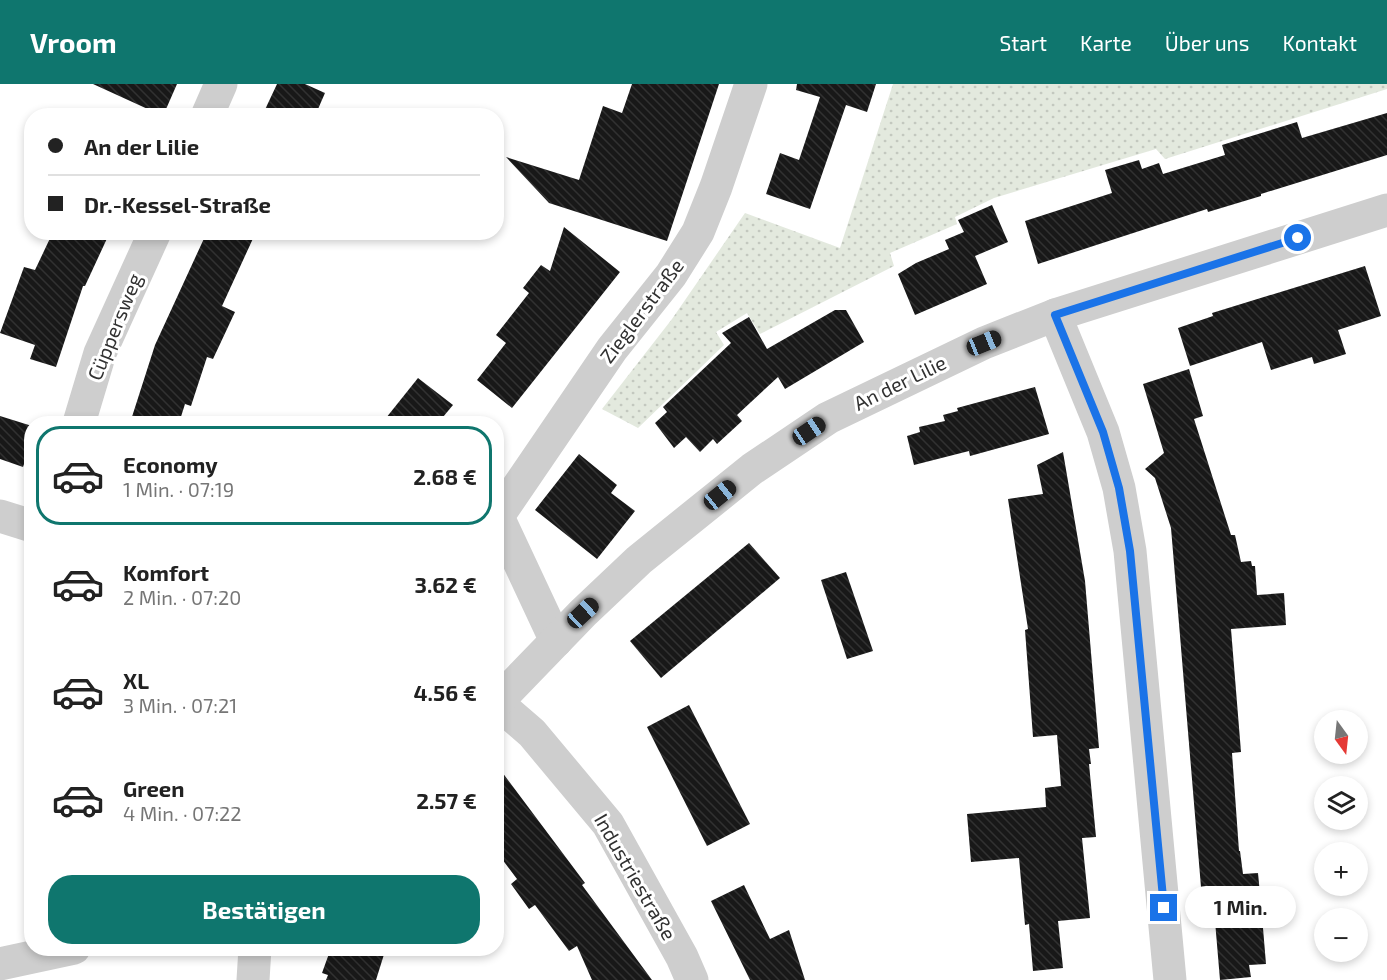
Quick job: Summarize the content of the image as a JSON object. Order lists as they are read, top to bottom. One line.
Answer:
{"streets":{"street":["Zieglerstraße","Cüppersweg","An der Lilie","Industriestraße"]},"north":"bottom","page":{"header":"Vroom","nav":["Start","Karte","Über uns","Kontakt"],"banner":["An der Lilie","Dr.-Kessel-Straße"],"list":[{"name":"Economy","note":"1 Min. · 07:19","value":"2.68 €"},{"name":"Komfort","note":"2 Min. · 07:20","value":"3.62 €"},{"name":"XL","note":"3 Min. · 07:21","value":"4.56 €"},{"name":"Green","note":"4 Min. · 07:22","value":"2.57 €"}],"map_buttons":["+","−"],"buttons":"Bestätigen","bubble":"1 Min."}}
